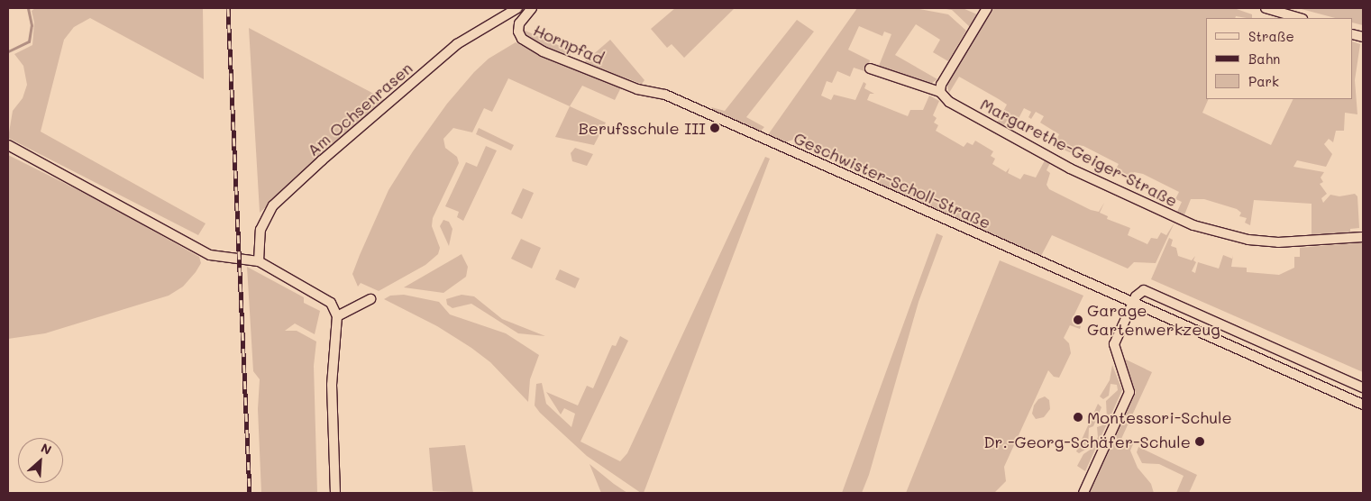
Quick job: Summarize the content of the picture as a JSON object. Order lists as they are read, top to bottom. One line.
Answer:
{"streets":{"street":["Hornpfad","Am Ochsenrasen","Margarethe-Geiger-Straße","Geschwister-Scholl-Straße"]},"crossings":[["Hornpfad","Geschwister-Scholl-Straße"]],"places":["Berufsschule III","Garage Gartenwerkzeug","Montessori-Schule","Dr.-Georg-Schäfer-Schule"],"legend":["Straße","Bahn","Park"],"north":"top right"}
